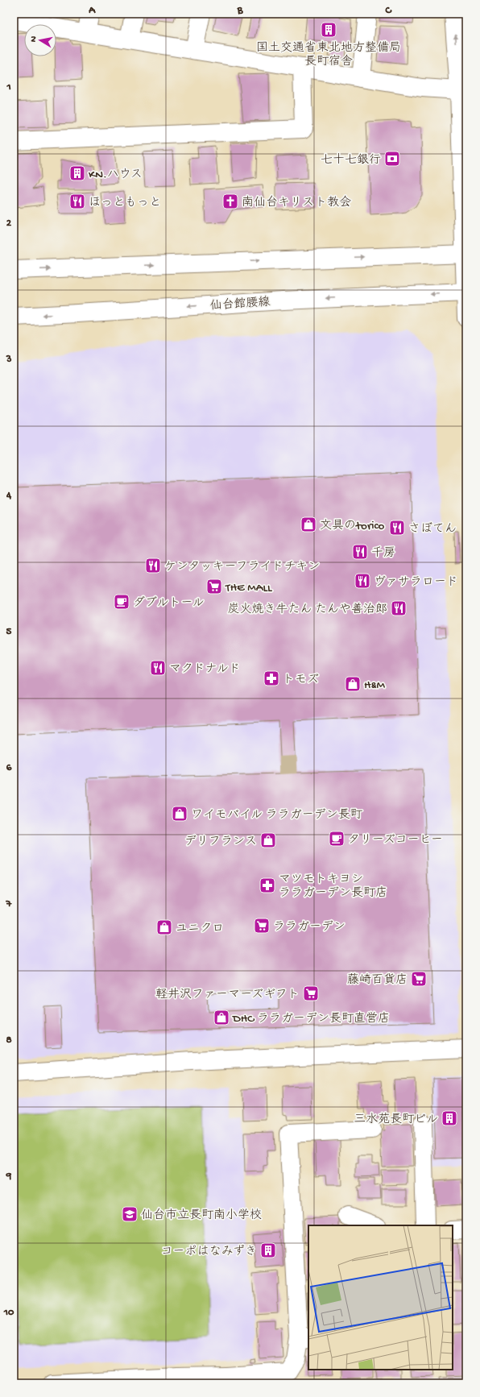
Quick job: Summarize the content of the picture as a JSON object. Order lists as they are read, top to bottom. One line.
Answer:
{"streets":{"street":["仙台館腰線"]},"places":{"building":["国土交通省東北地方整備局 長町宿舎","KN.ハウス","三水苑長町ビル","コーポはなみずき"],"bank":["七十七銀行"],"restaurant":["ほっともっと","さぼてん","千房","ケンタッキーフライドチキン","ヴァサラロード","炭火焼き牛たん たんや善治郎","マクドナルド"],"church":["南仙台キリスト教会"],"shop":["文具のtorico","H&M","ワイモバイル ララガーデン長町","デリフランス","ユニクロ","DHC ララガーデン長町直営店"],"supermarket":["THE MALL","ララガーデン","藤崎百貨店","軽井沢ファーマーズギフト"],"cafe":["ダブルトール","タリーズコーヒー"],"pharmacy":["トモズ","マツモトキヨシ ララガーデン長町店"],"school or university":["仙台市立長町南小学校"]},"north":"left","grid":{"columns":["A","B","C"],"rows":["1","2","3","4","5","6","7","8","9","10"]}}
